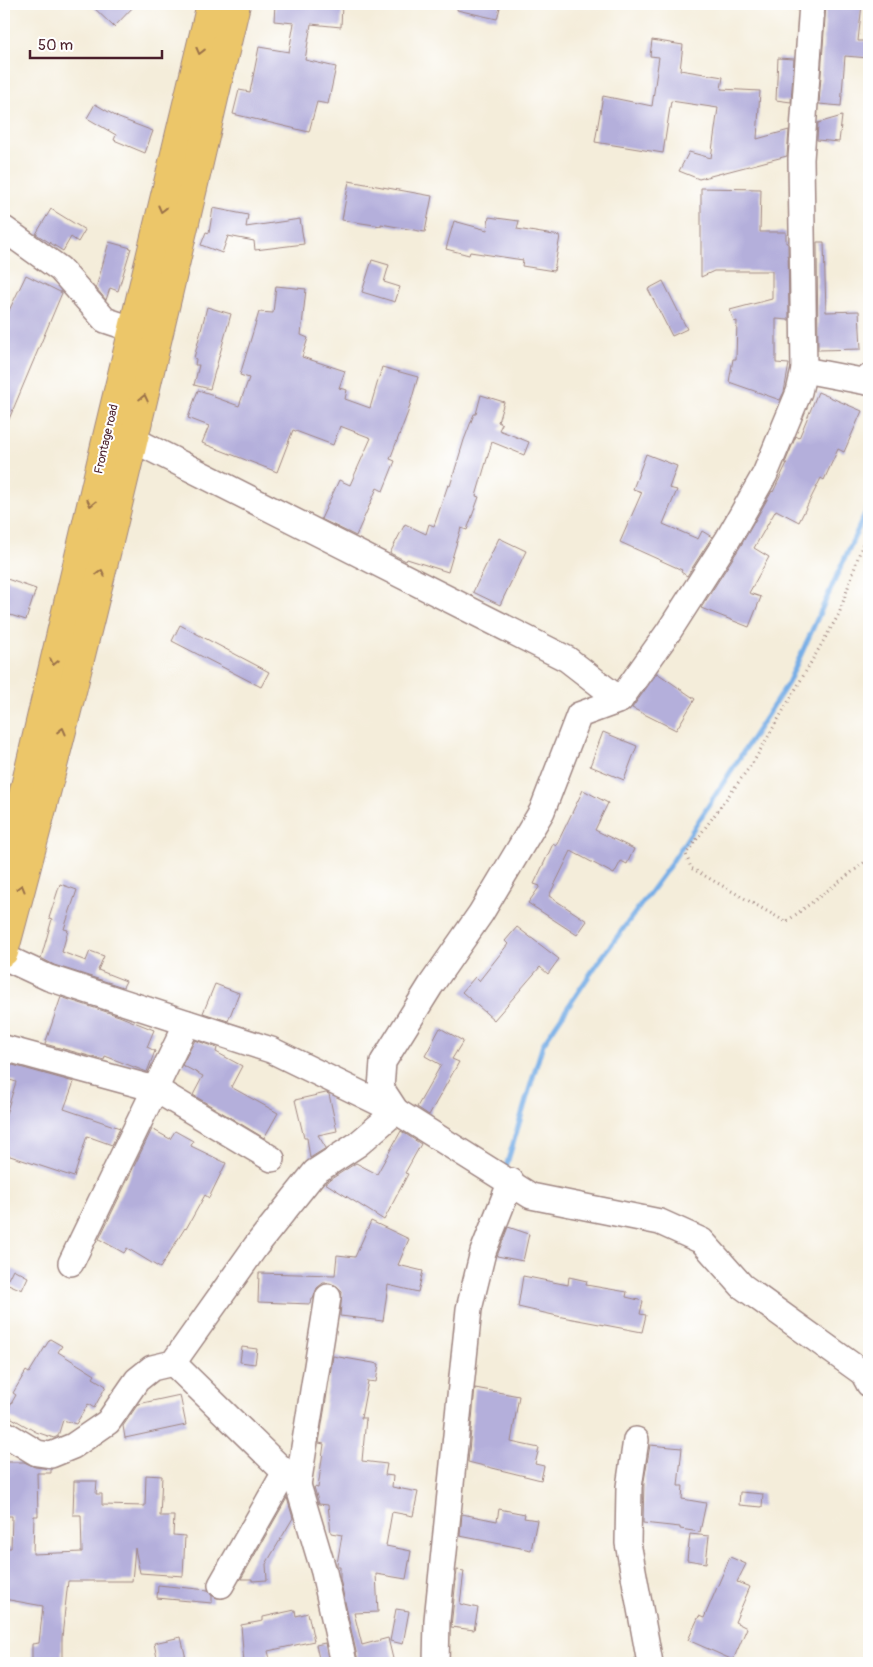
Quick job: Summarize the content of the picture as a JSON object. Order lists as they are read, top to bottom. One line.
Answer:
{"streets":{"main road":["Frontage road"]},"scale_bar":"50 m"}
